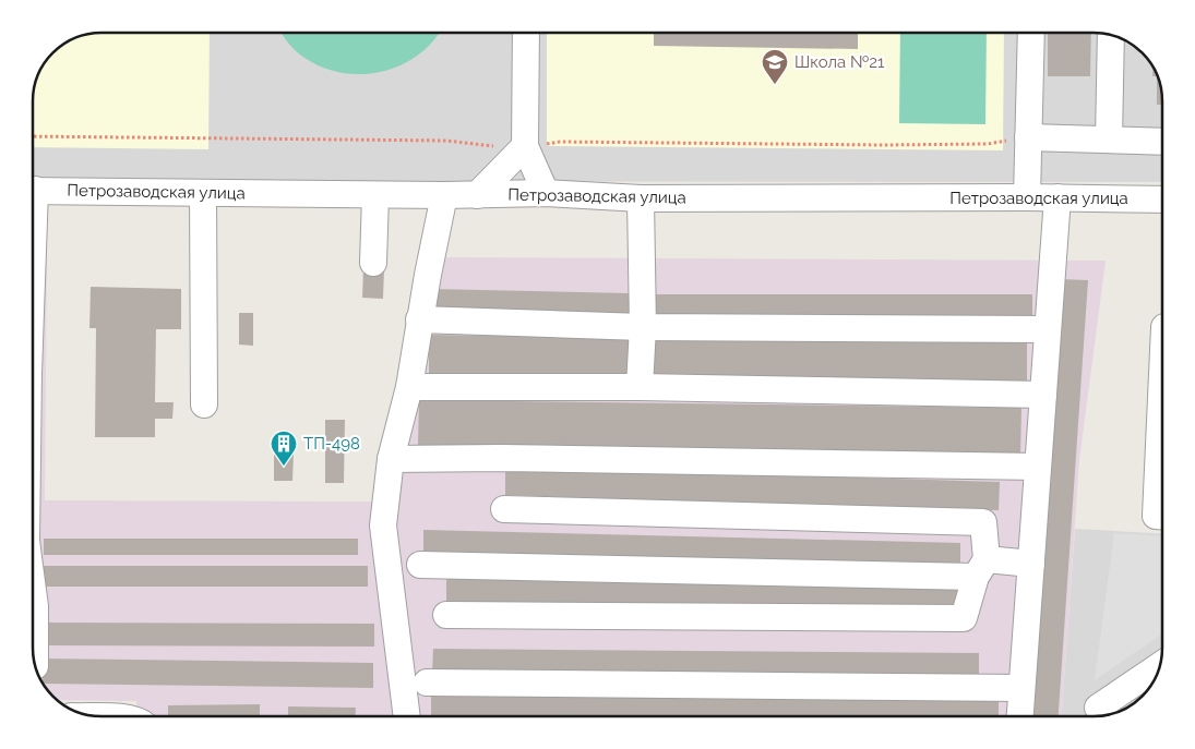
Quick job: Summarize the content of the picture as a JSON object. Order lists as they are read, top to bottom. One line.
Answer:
{"streets":{"street":["Петрозаводская улица"]},"places":{"school or university":["Школа №21"],"building":["ТП-498"]}}
